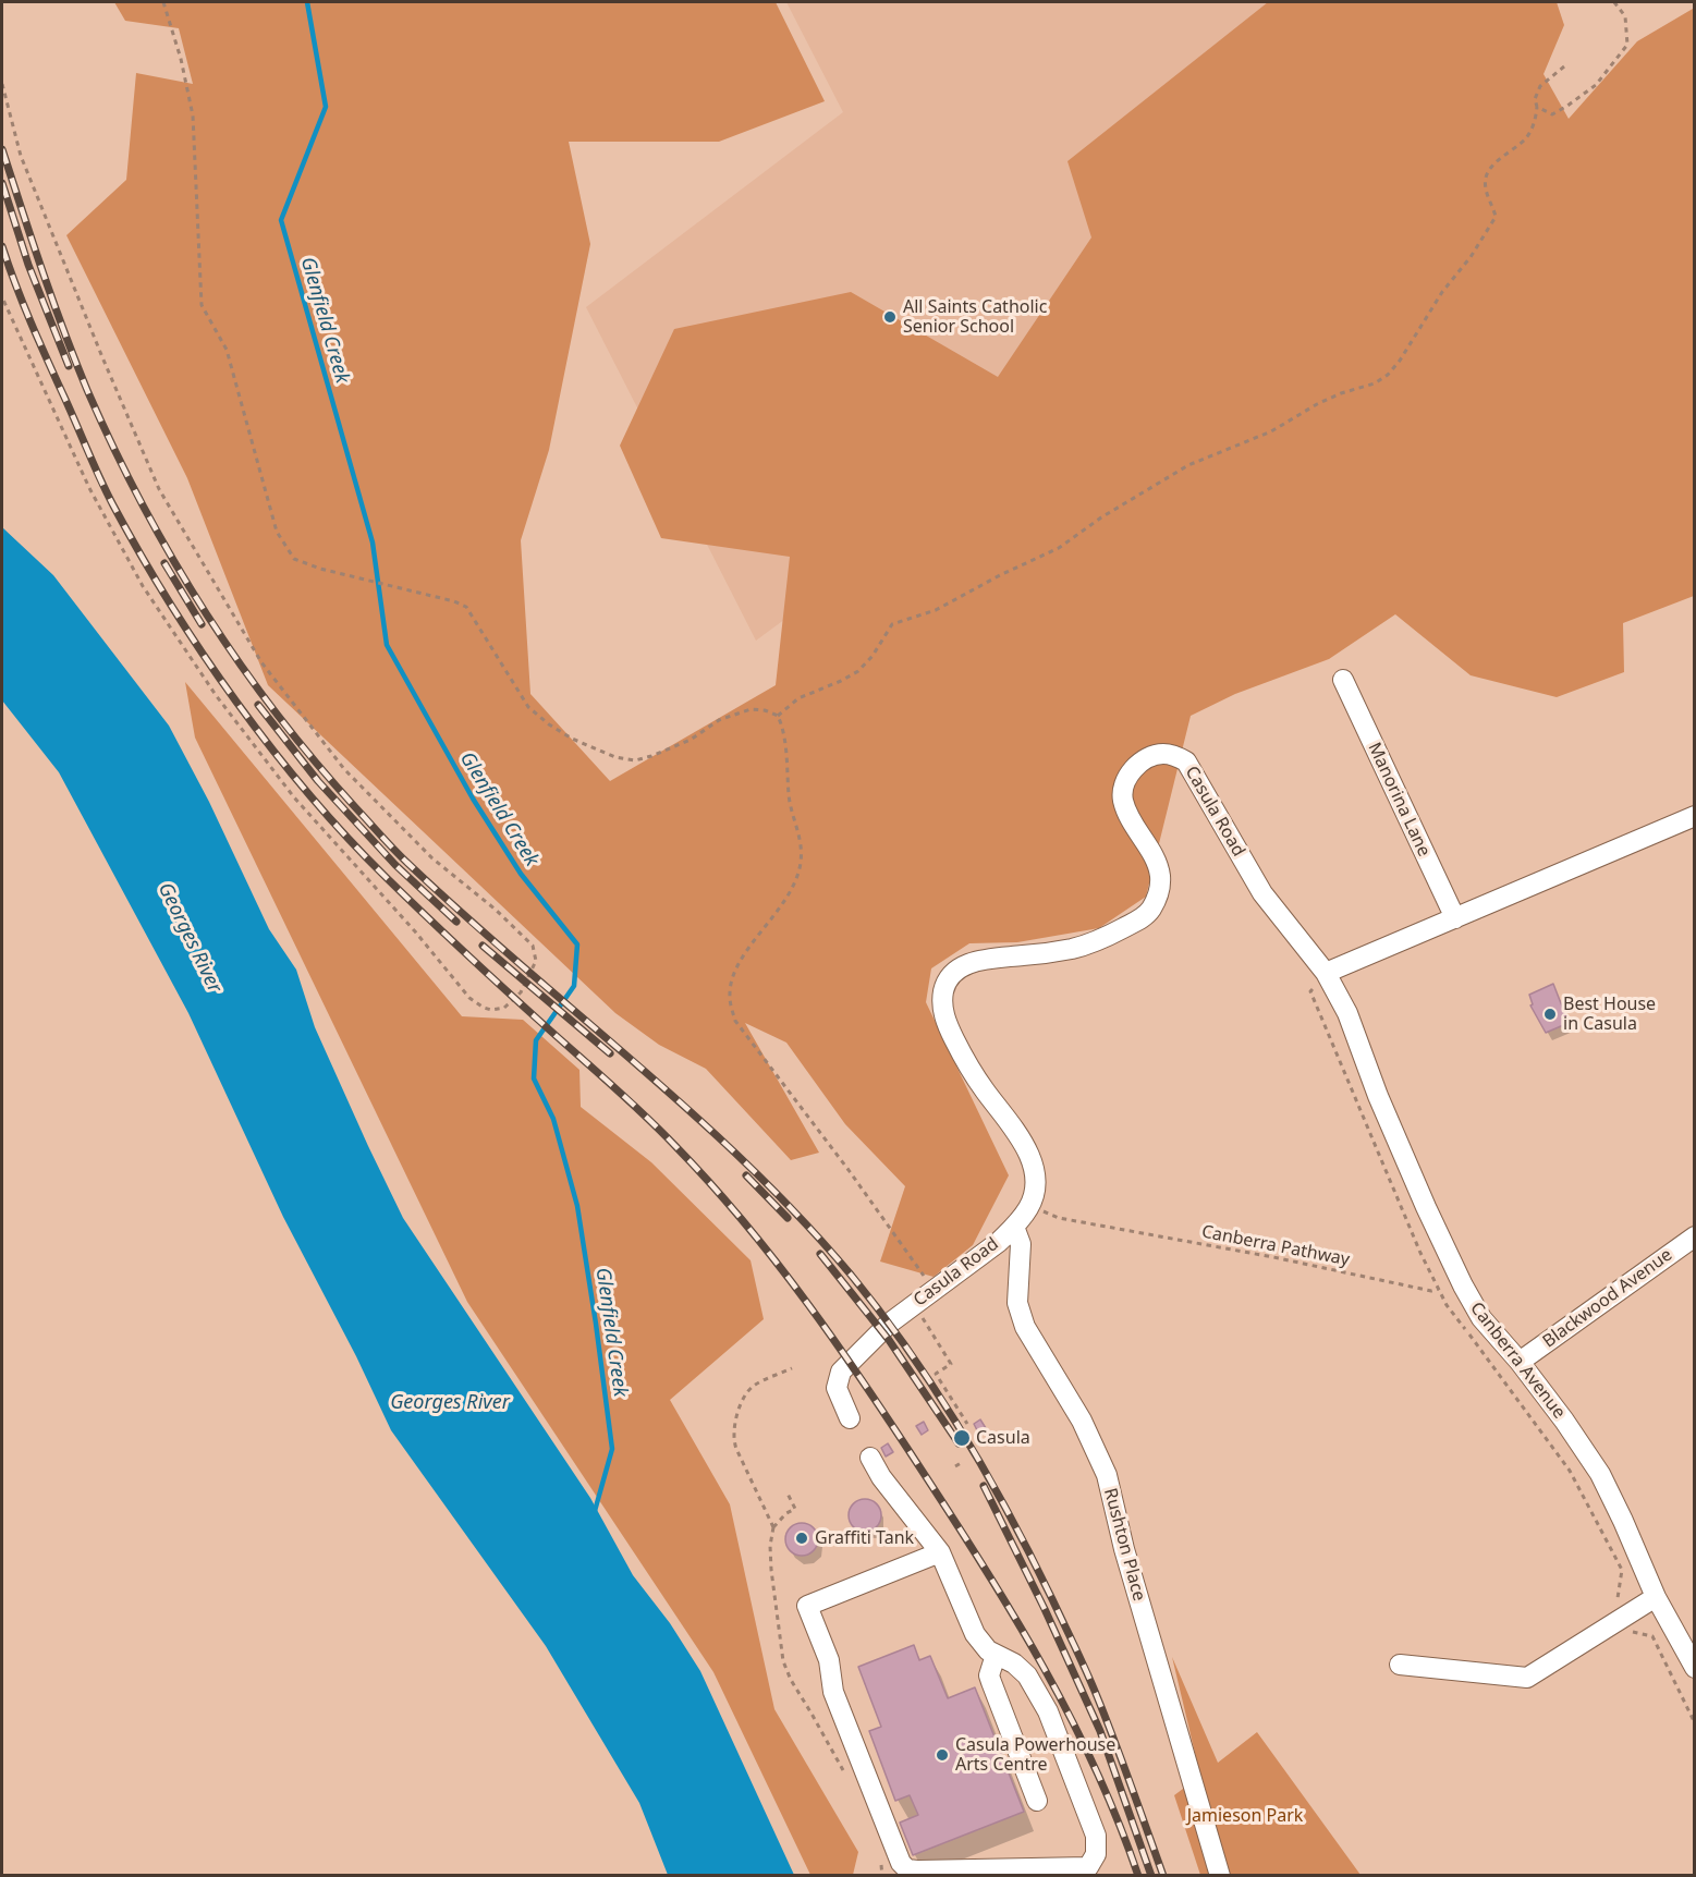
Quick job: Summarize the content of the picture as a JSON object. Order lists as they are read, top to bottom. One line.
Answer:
{"streets":{"street":["Manorina Lane","Casula Road","Blackwood Avenue","Canberra Avenue","Rushton Place"],"path":["Canberra Pathway"]},"crossings":[["Casula Road","Canberra Pathway"],["Casula Road","Canberra Avenue"],["Casula Road","Rushton Place"],["Blackwood Avenue","Canberra Avenue"]],"water":["Glenfield Creek","Georges River"],"parks":["Jamieson Park"],"places":["All Saints Catholic Senior School","Best House in Casula","Casula","Graffiti Tank","Casula Powerhouse Arts Centre"]}
